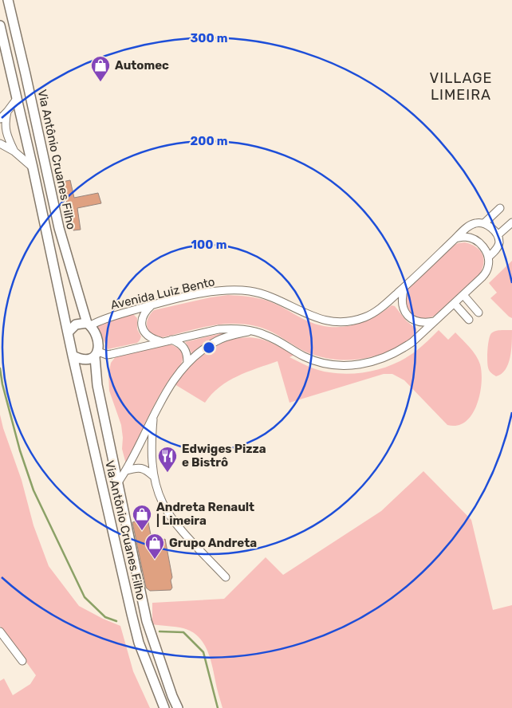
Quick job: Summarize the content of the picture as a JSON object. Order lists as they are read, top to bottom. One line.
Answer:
{"streets":{"main road":["Via Antônio Cruanes Filho"],"street":["Avenida Luiz Bento"]},"crossings":[["Via Antônio Cruanes Filho","Avenida Luiz Bento"]],"districts":["VILLAGE LIMEIRA"],"places":{"shop":["Automec","Andreta Renault | Limeira","Grupo Andreta"],"restaurant":["Edwiges Pizza e Bistrô"]},"rings":["300 m","200 m","100 m"]}
